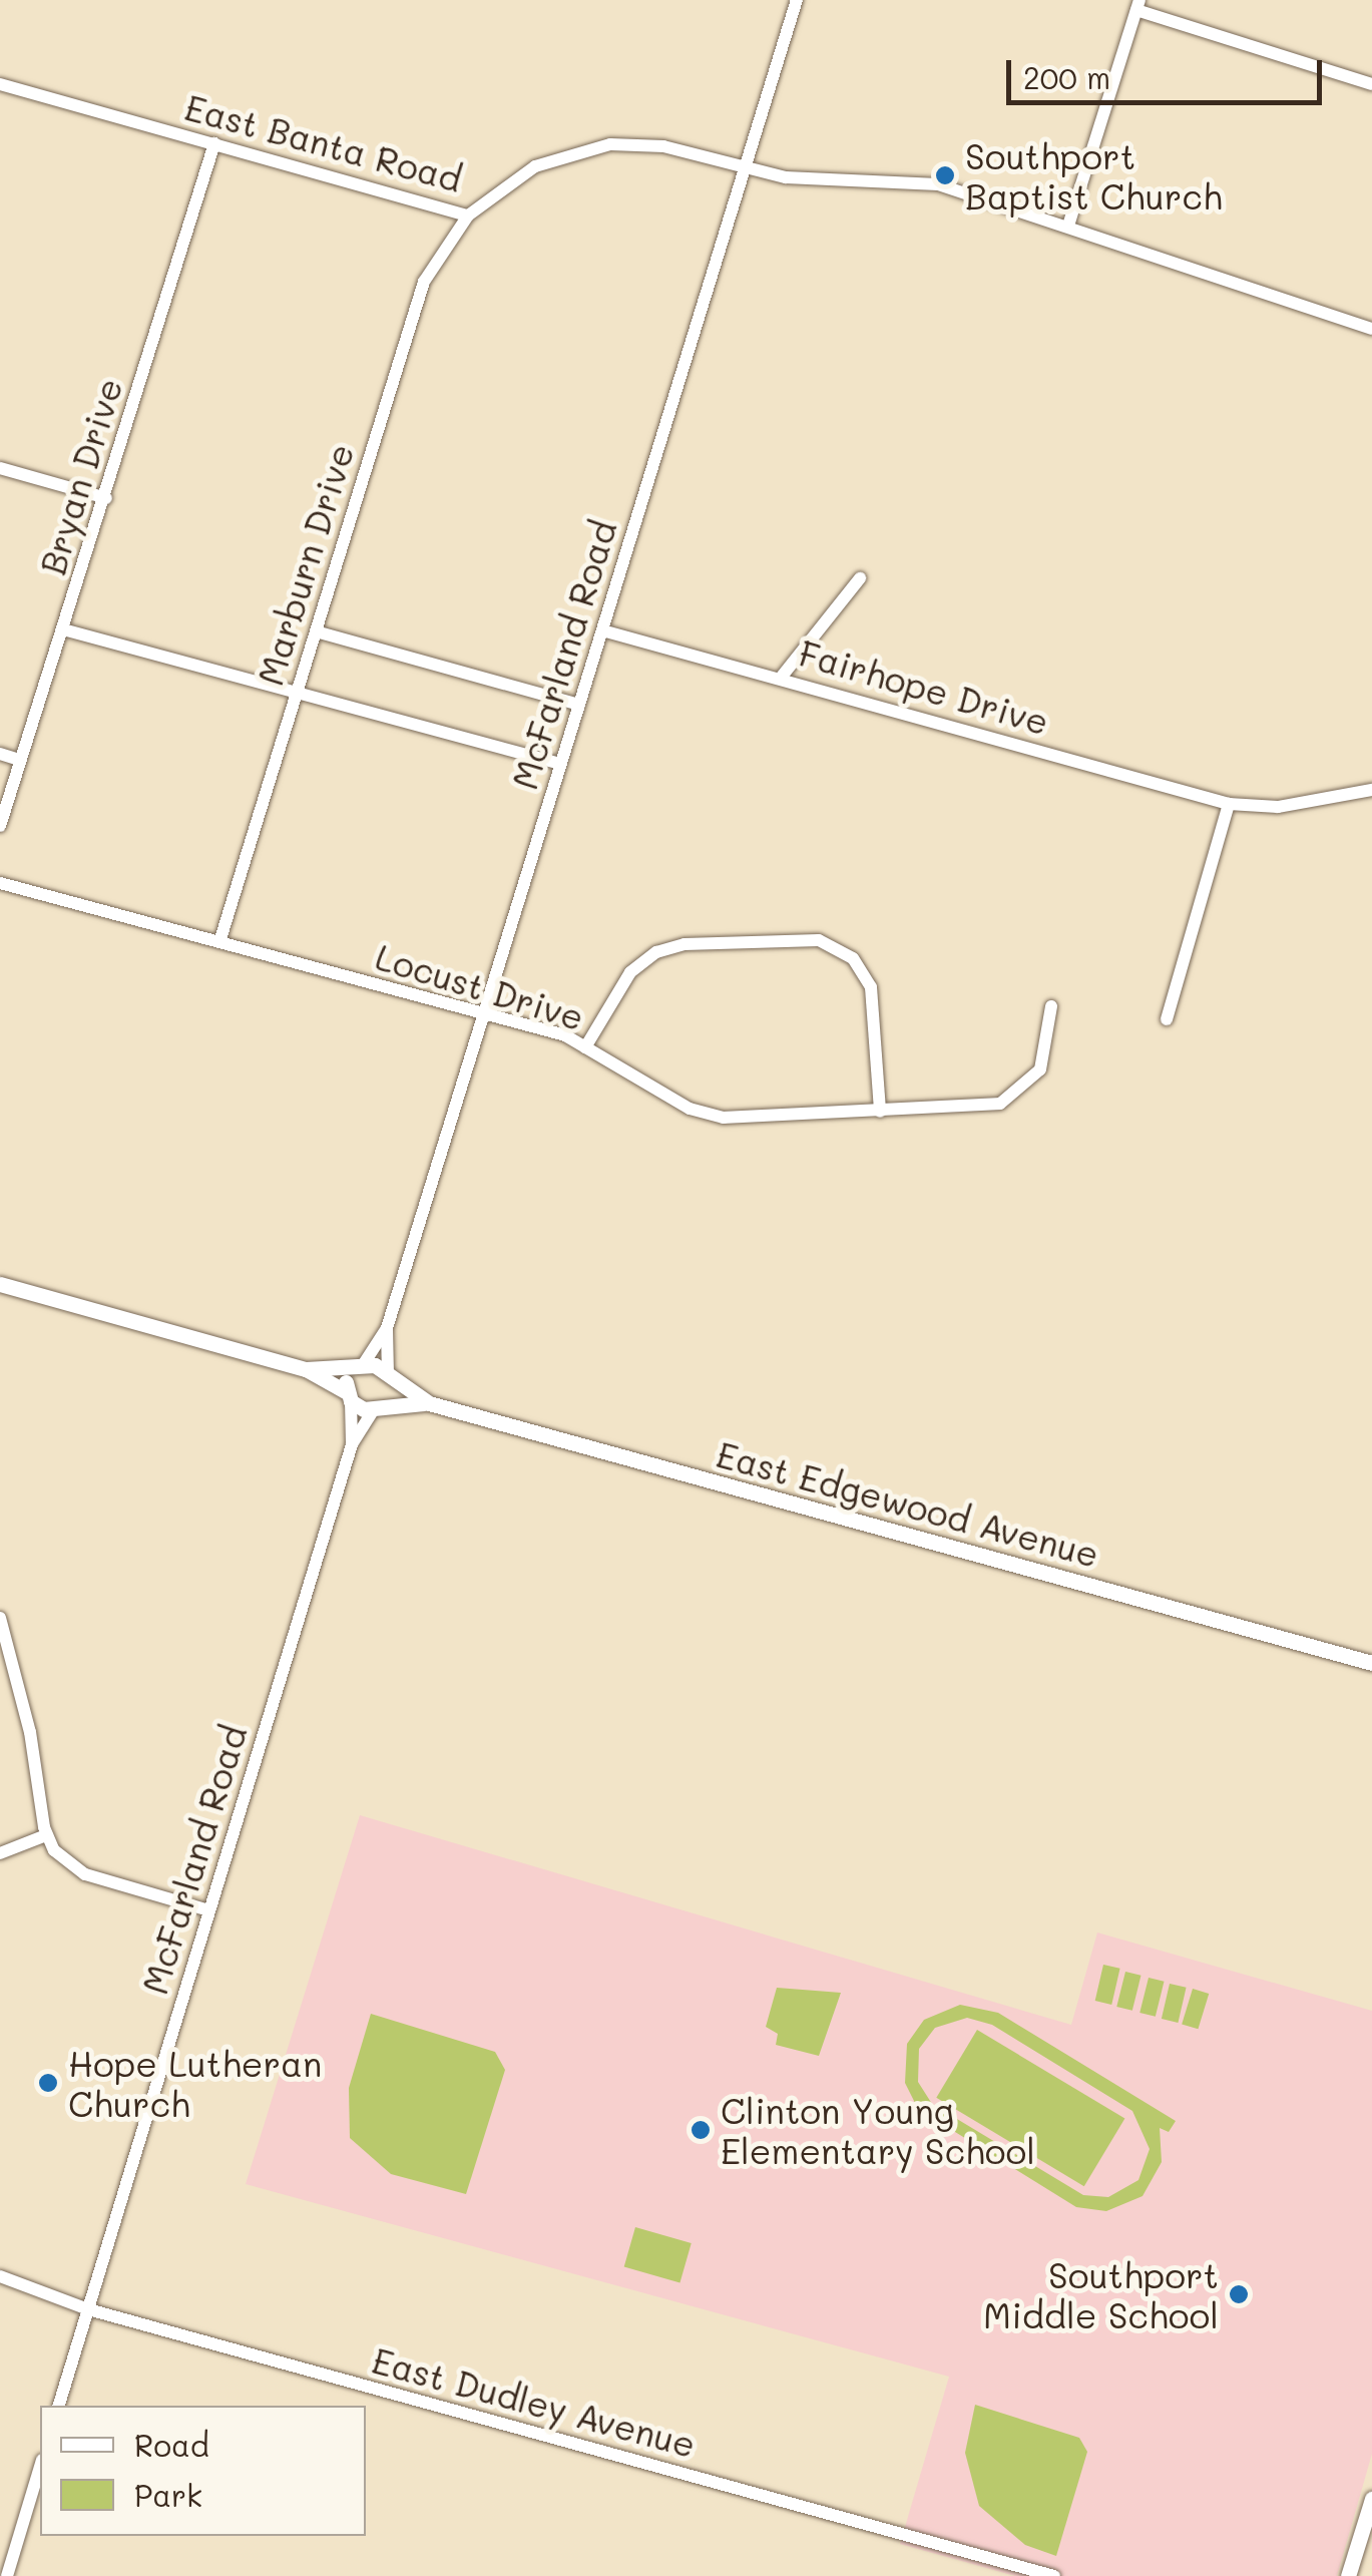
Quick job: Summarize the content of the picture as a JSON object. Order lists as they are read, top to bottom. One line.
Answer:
{"streets":{"main road":["East Edgewood Avenue"],"street":["East Banta Road","Bryan Drive","Marburn Drive","McFarland Road","Fairhope Drive","Locust Drive","East Dudley Avenue"]},"crossings":[["East Banta Road","Bryan Drive"],["East Banta Road","Marburn Drive"],["East Banta Road","McFarland Road"],["Marburn Drive","Locust Drive"],["McFarland Road","Fairhope Drive"],["McFarland Road","Locust Drive"],["McFarland Road","East Edgewood Avenue"],["McFarland Road","East Dudley Avenue"]],"places":["Southport Baptist Church","Hope Lutheran Church","Clinton Young Elementary School","Southport Middle School"],"legend":["Road","Park"],"scale_bar":"200 m"}
